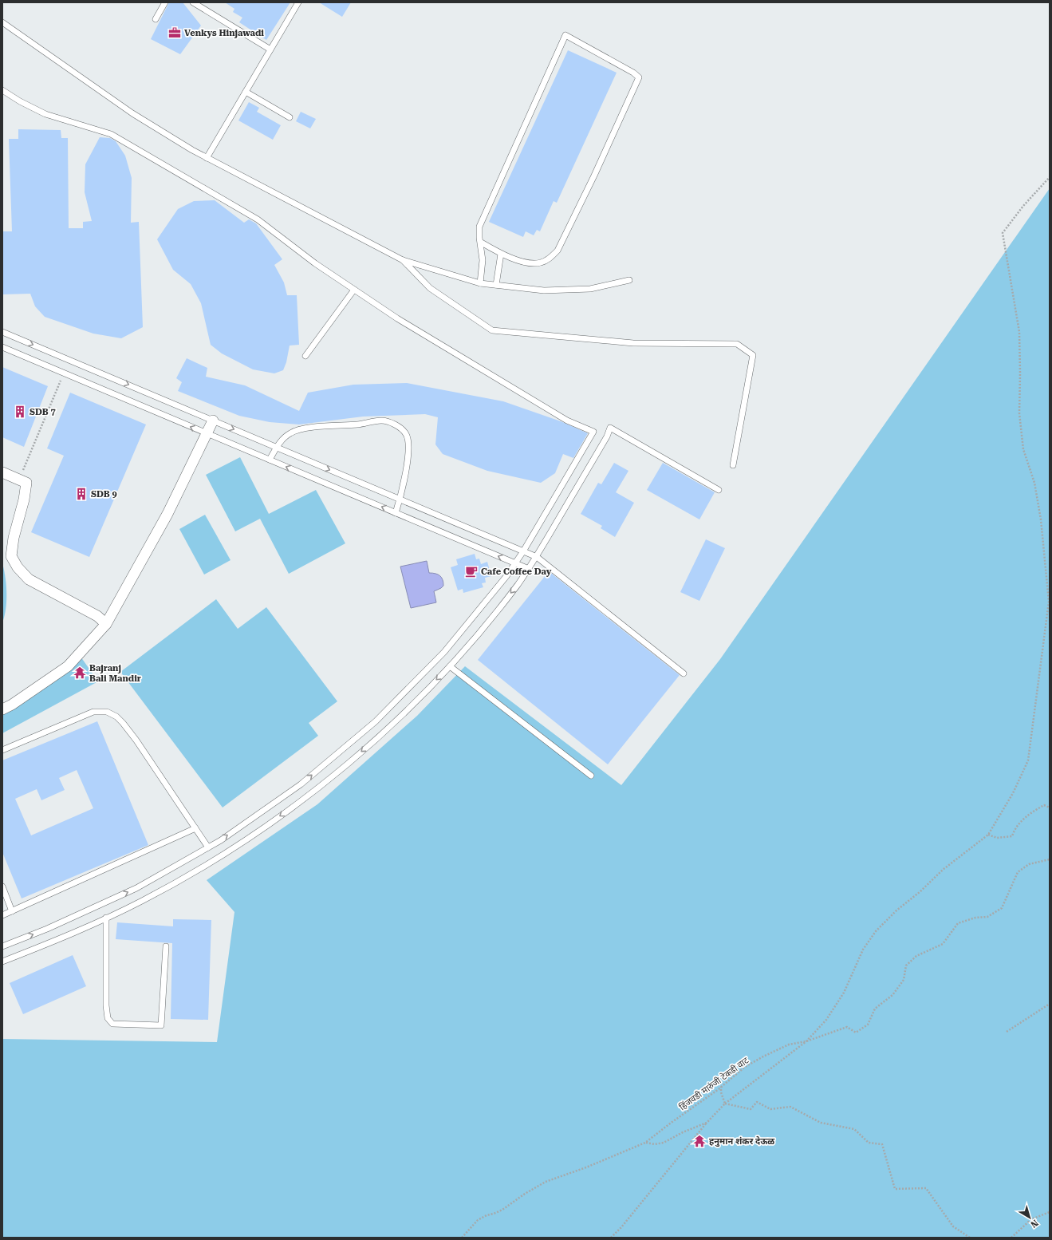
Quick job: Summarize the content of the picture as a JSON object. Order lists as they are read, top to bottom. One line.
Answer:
{"streets":{"path":["हिंजवडी मारुंजी टेकडी वाट"]},"places":{"office":["Venkys Hinjawadi"],"building":["SDB 7","SDB 9"],"cafe":["Cafe Coffee Day"],"temple":["Bajranj Bali Mandir","हनुमान शंकर देऊळ"]},"north":"bottom right"}
